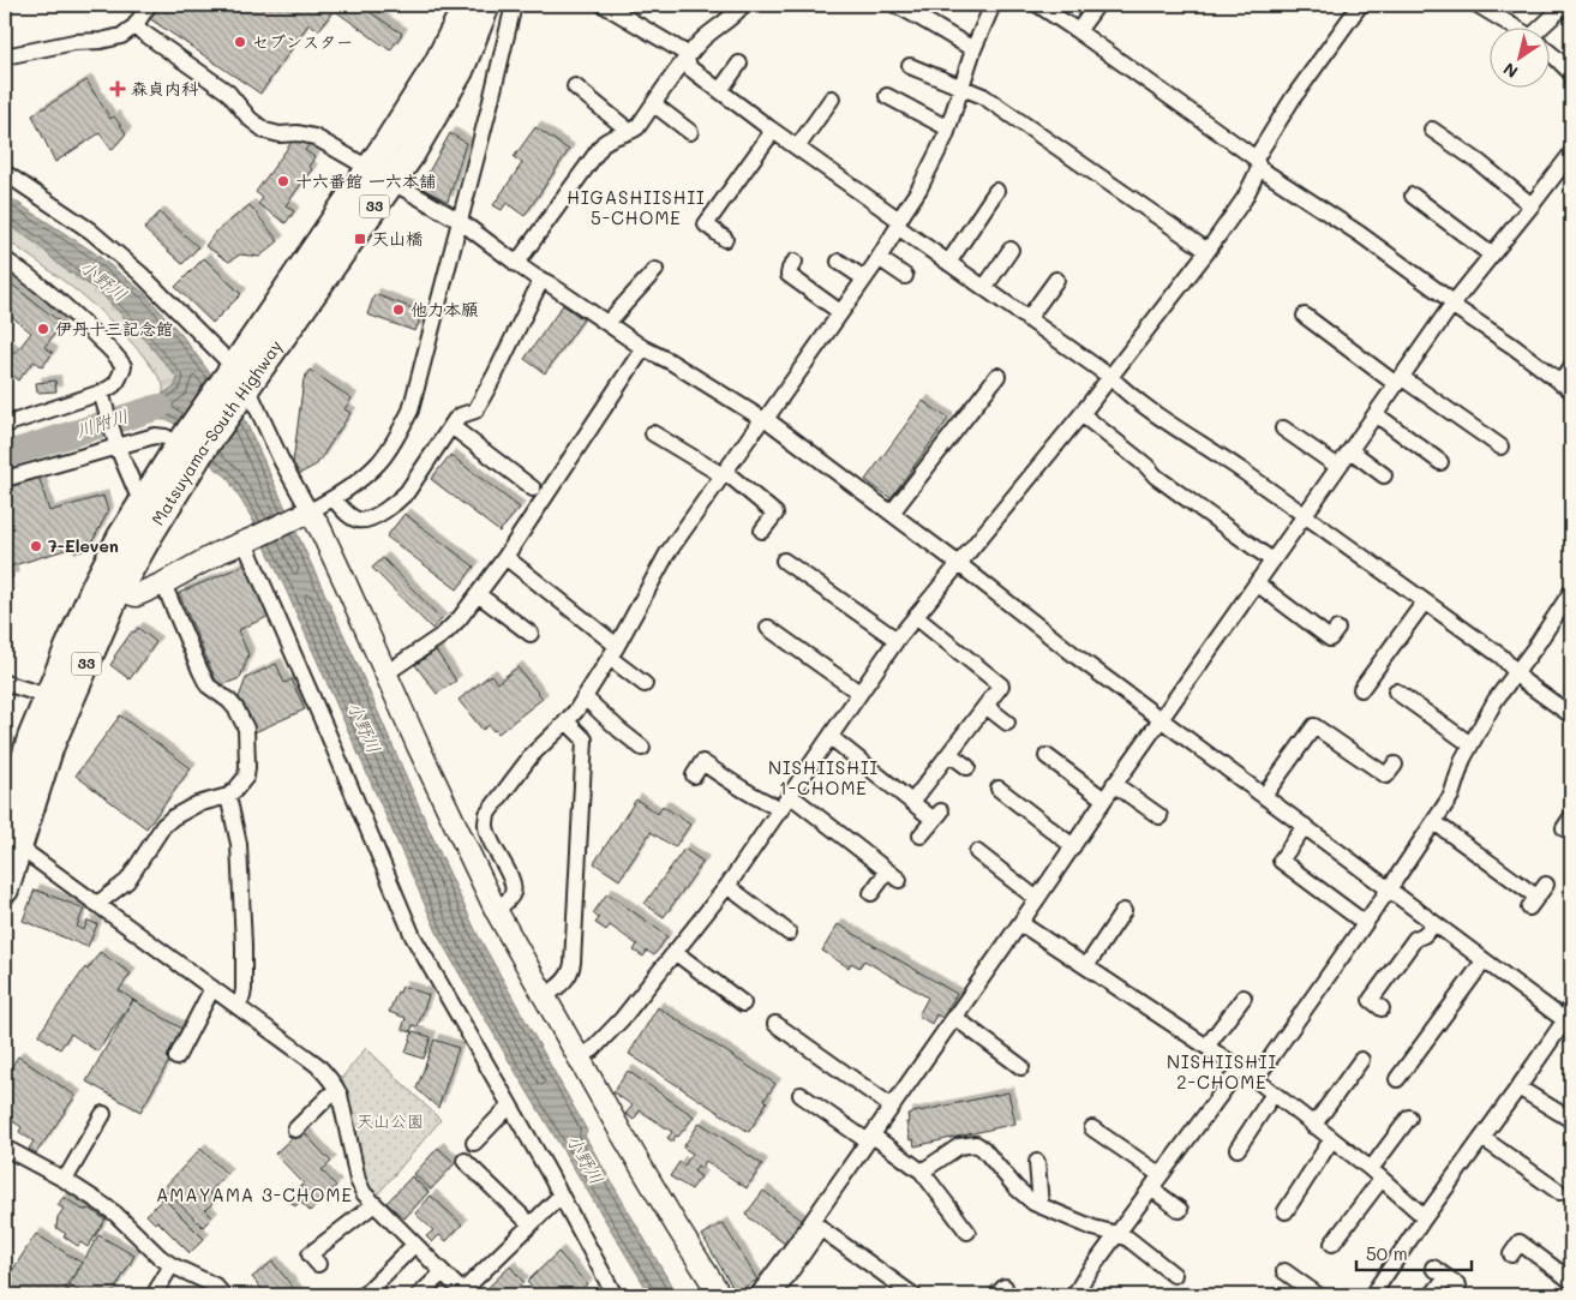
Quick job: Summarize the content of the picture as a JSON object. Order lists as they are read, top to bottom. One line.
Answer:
{"streets":{"highway":["33","Matsuyama-South Highway"]},"districts":["HIGASHIISHII 5-CHOME","NISHIISHII 1-CHOME","NISHIISHII 2-CHOME","AMAYAMA 3-CHOME"],"water":["小野川","川附川"],"parks":["天山公園"],"places":{"other":["セブンスター","十六番館 一六本舗","他力本願","伊丹十三記念館","7-Eleven"],"health":["森貞内科"],"transit":["天山橋"]},"scale_bar":"50 m","north":"bottom left"}
